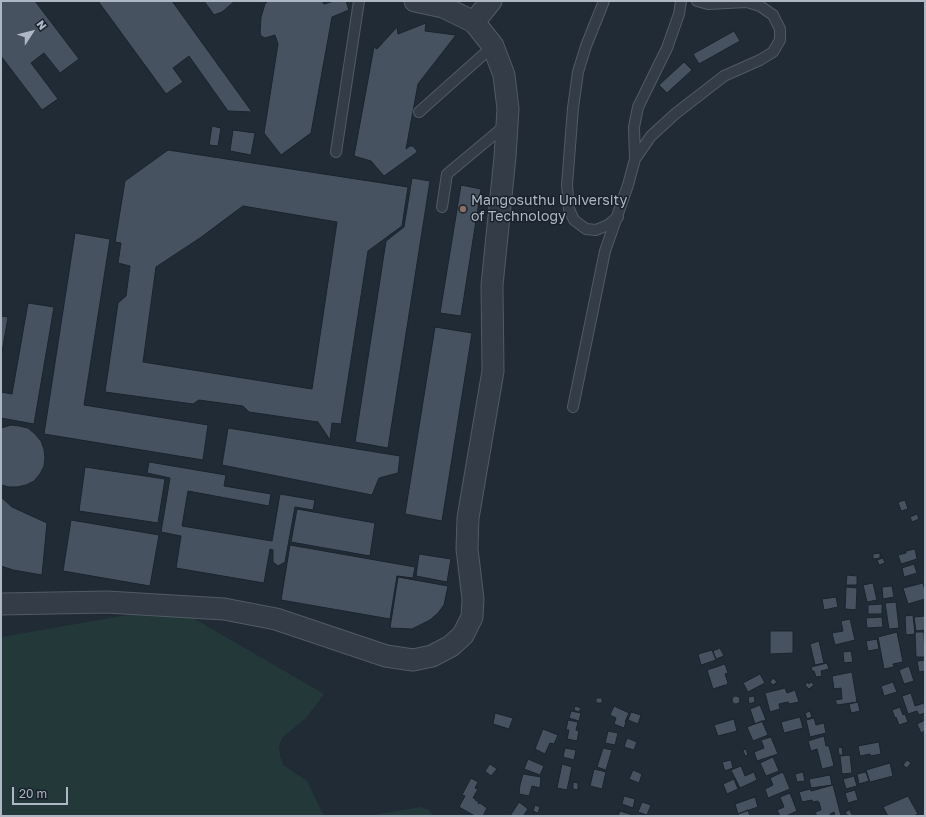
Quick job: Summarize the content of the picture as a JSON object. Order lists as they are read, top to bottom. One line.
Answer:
{"places":["Mangosuthu University of Technology"],"scale_bar":"20 m","north":"top right"}
